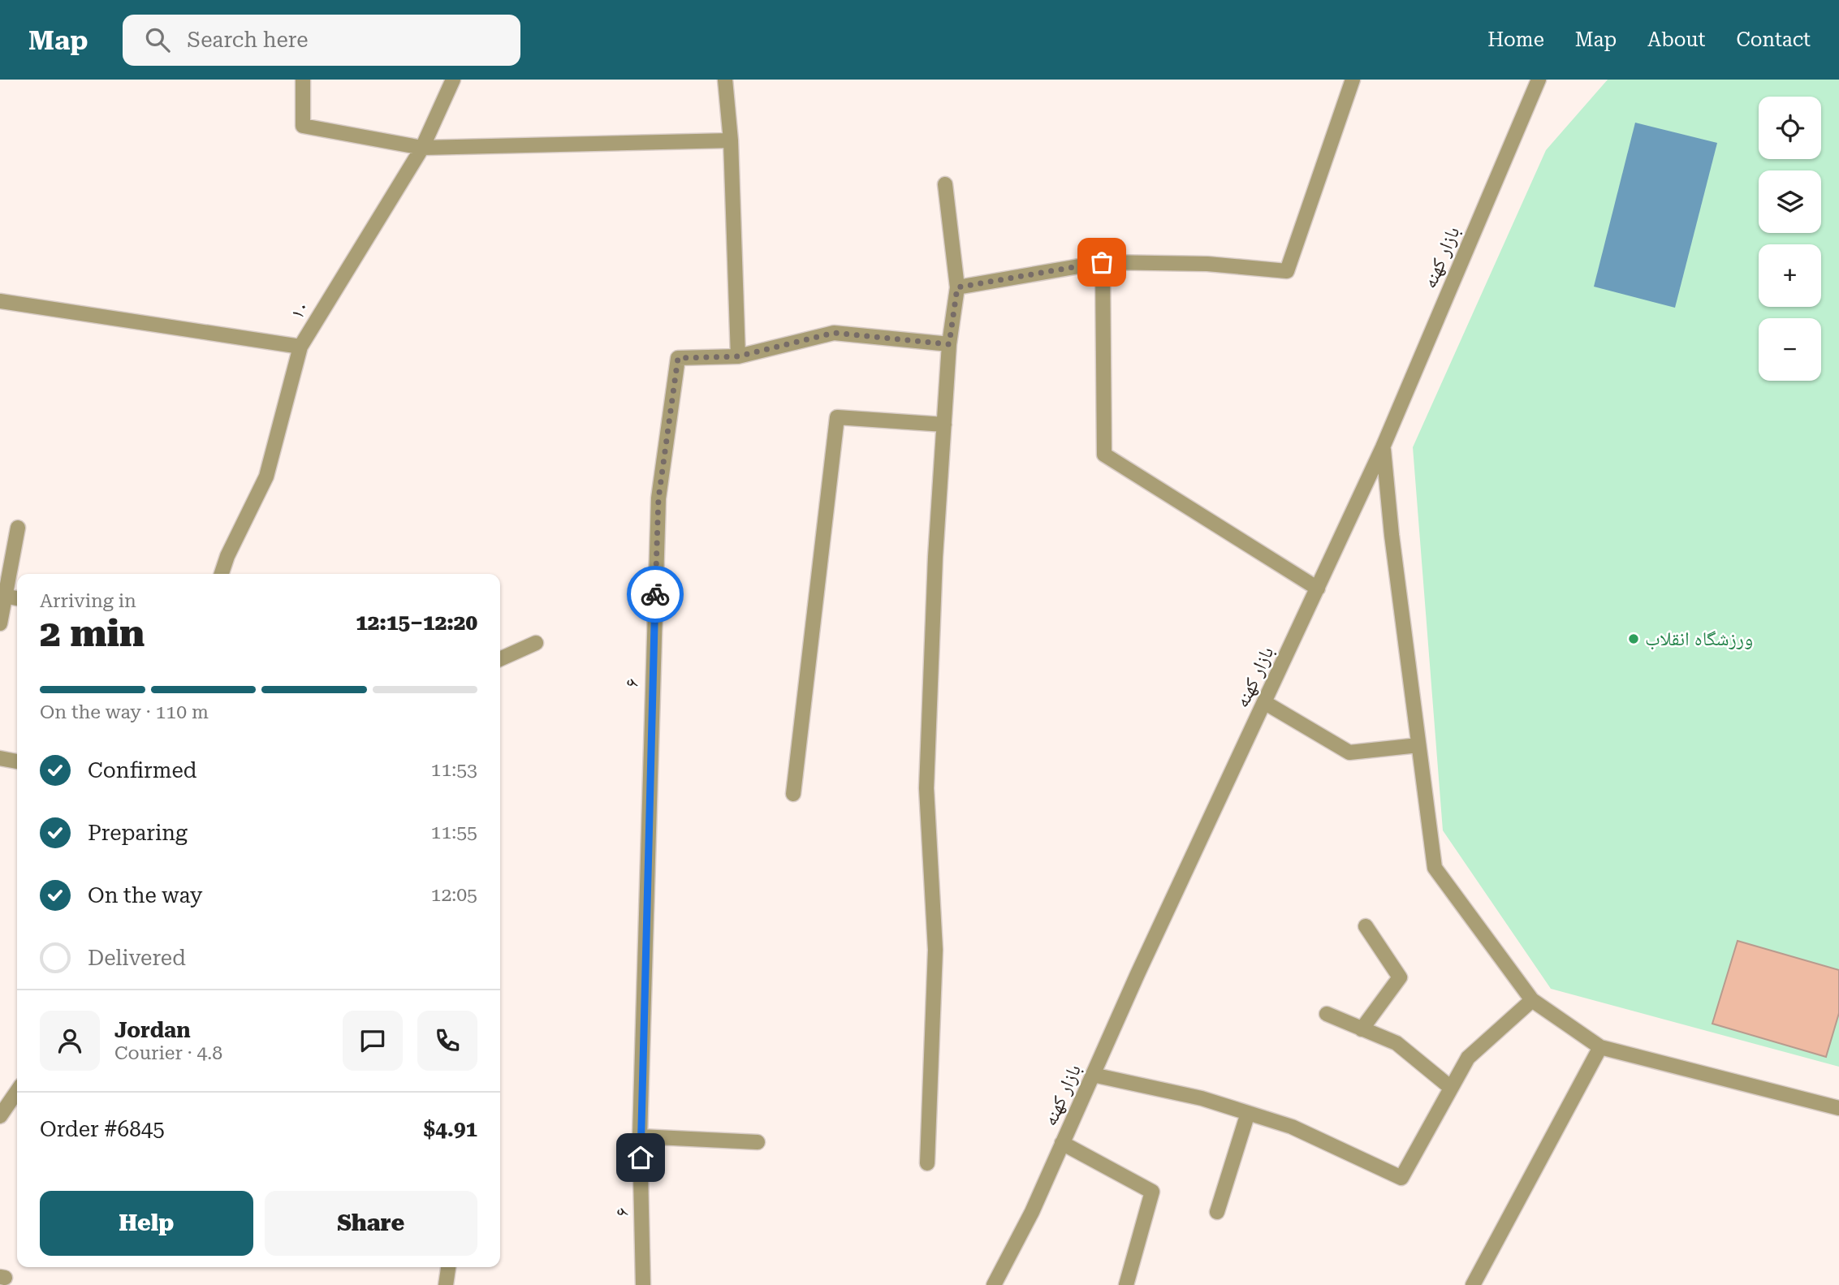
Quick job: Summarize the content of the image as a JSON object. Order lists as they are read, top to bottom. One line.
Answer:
{"streets":{"street":["بازار کهنه","۱۰","۶"]},"places":["ورزشگاه انقلاب"],"page":{"header":"Map","search":"Search here","nav":["Home","Map","About","Contact"],"map_buttons":["+","−"],"heading":["2 min","Arriving in","12:15–12:20"],"panel":["Jordan","Courier · 4.8","Order #6845","$4.91"],"bar":"On the way · 110 m","list":[["Confirmed","11:53"],["Preparing","11:55"],["On the way","12:05"],"Delivered"],"buttons":["Help","Share"]}}
